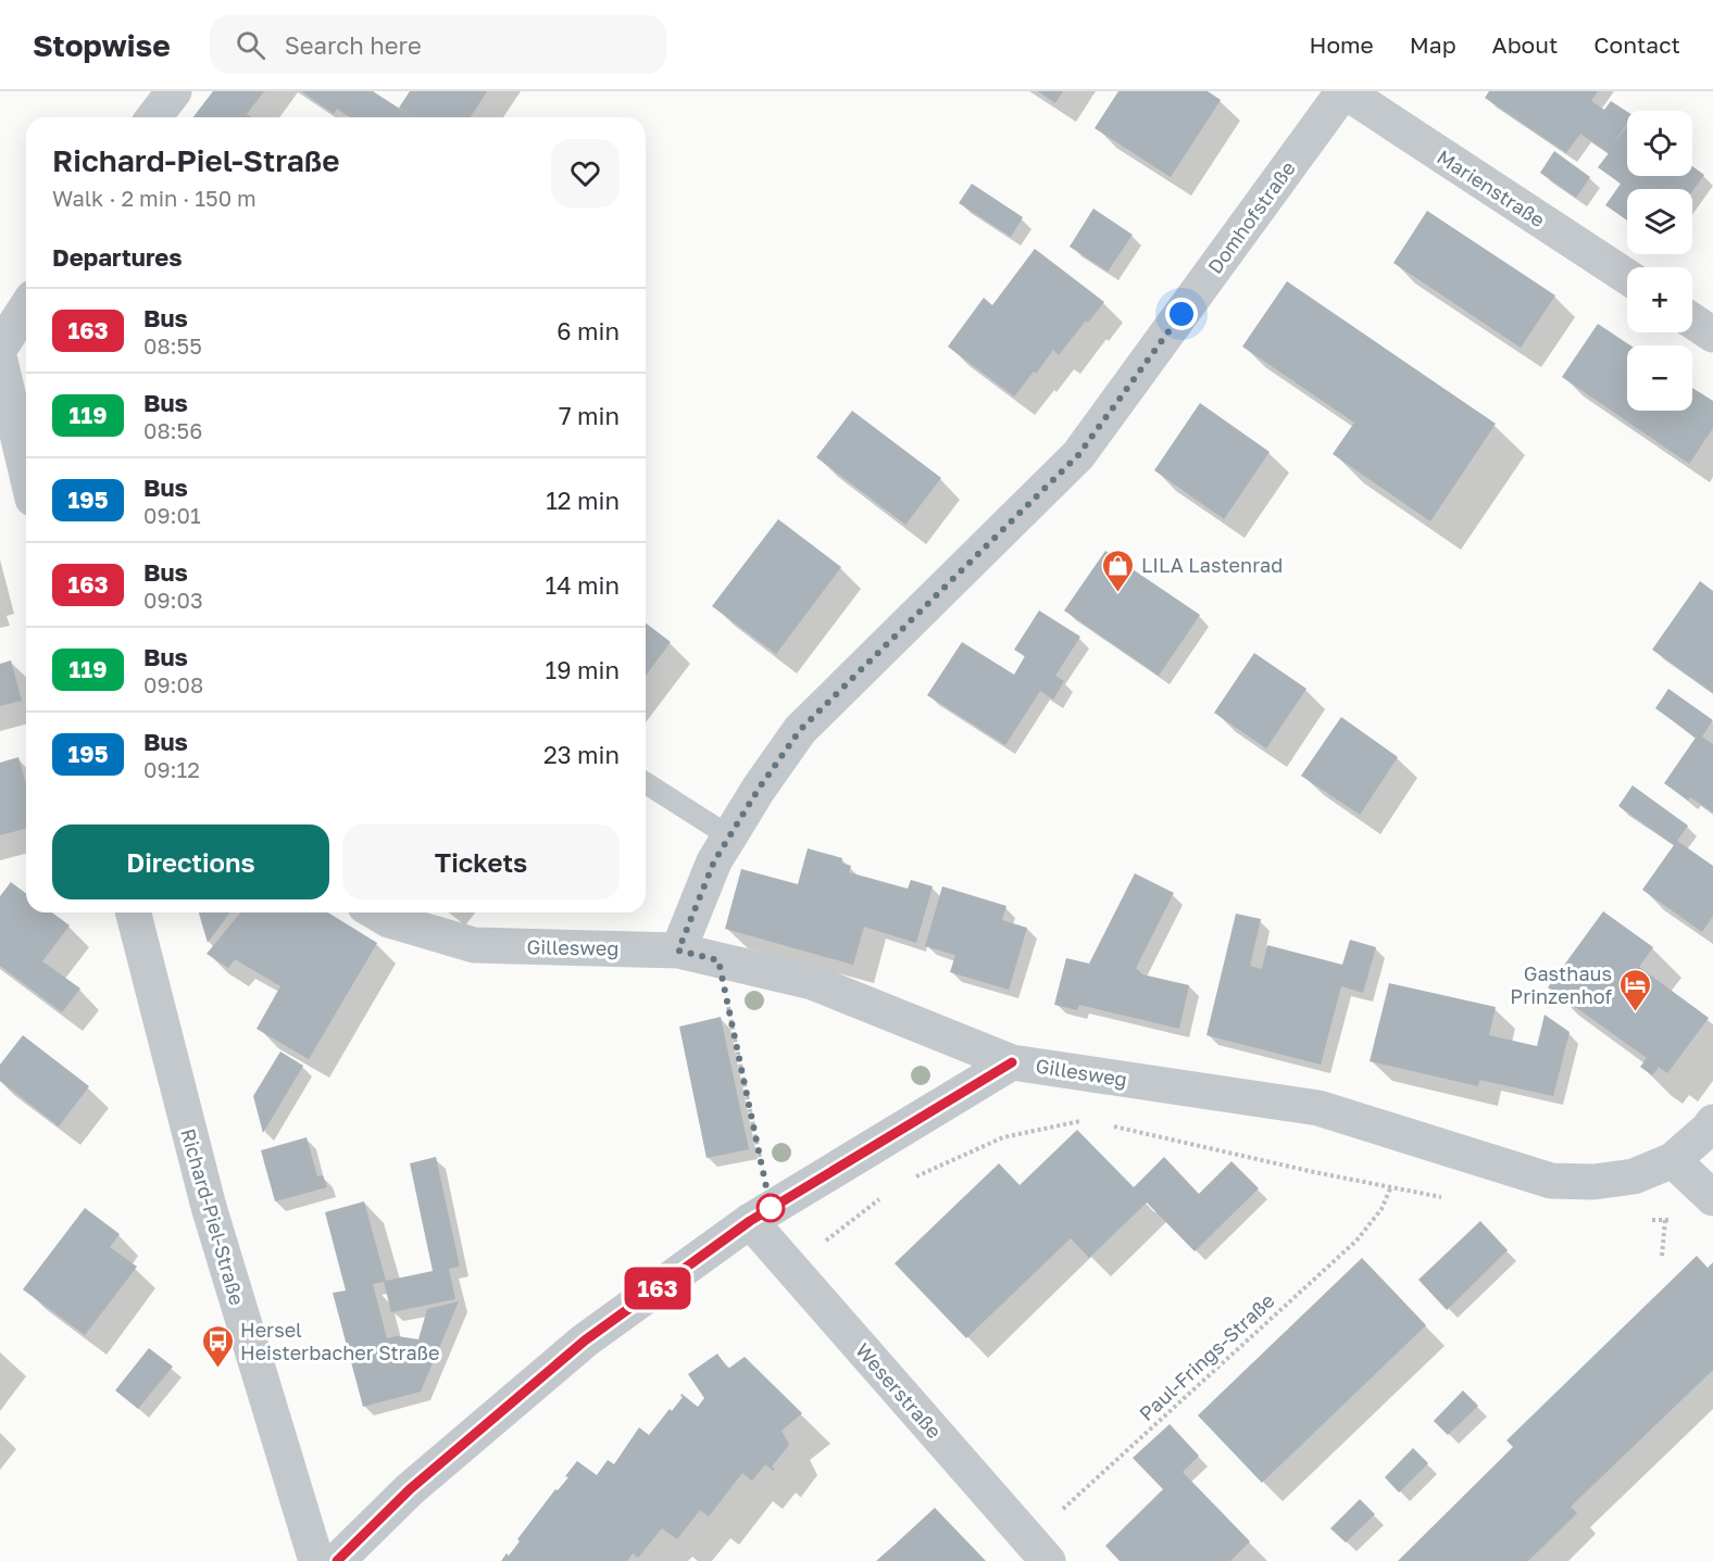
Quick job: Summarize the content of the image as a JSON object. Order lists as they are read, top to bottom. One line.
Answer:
{"streets":{"street":["Marienstraße","Domhofstraße","Gillesweg","Richard-Piel-Straße","Weserstraße"],"path":["Paul-Frings-Straße"]},"crossings":[["Marienstraße","Domhofstraße"],["Domhofstraße","Gillesweg"],["Paul-Frings-Straße","Weserstraße"]],"places":{"shop":["LILA Lastenrad"],"hotel":["Gasthaus Prinzenhof"],"bus stop":["Hersel Heisterbacher Straße"]},"lines":["bus line 163"],"page":{"header":"Stopwise","search":"Search here","nav":["Home","Map","About","Contact"],"on_map":"163","map_buttons":["+","−"],"heading":[["Richard-Piel-Straße","Walk · 2 min · 150 m"],"Departures"],"list":[{"mark":"163","name":"Bus","note":"08:55","value":"6 min"},{"mark":"119","name":"Bus","note":"08:56","value":"7 min"},{"mark":"195","name":"Bus","note":"09:01","value":"12 min"},{"mark":"163","name":"Bus","note":"09:03","value":"14 min"},{"mark":"119","name":"Bus","note":"09:08","value":"19 min"},{"mark":"195","name":"Bus","note":"09:12","value":"23 min"}],"buttons":["Directions","Tickets"]}}
